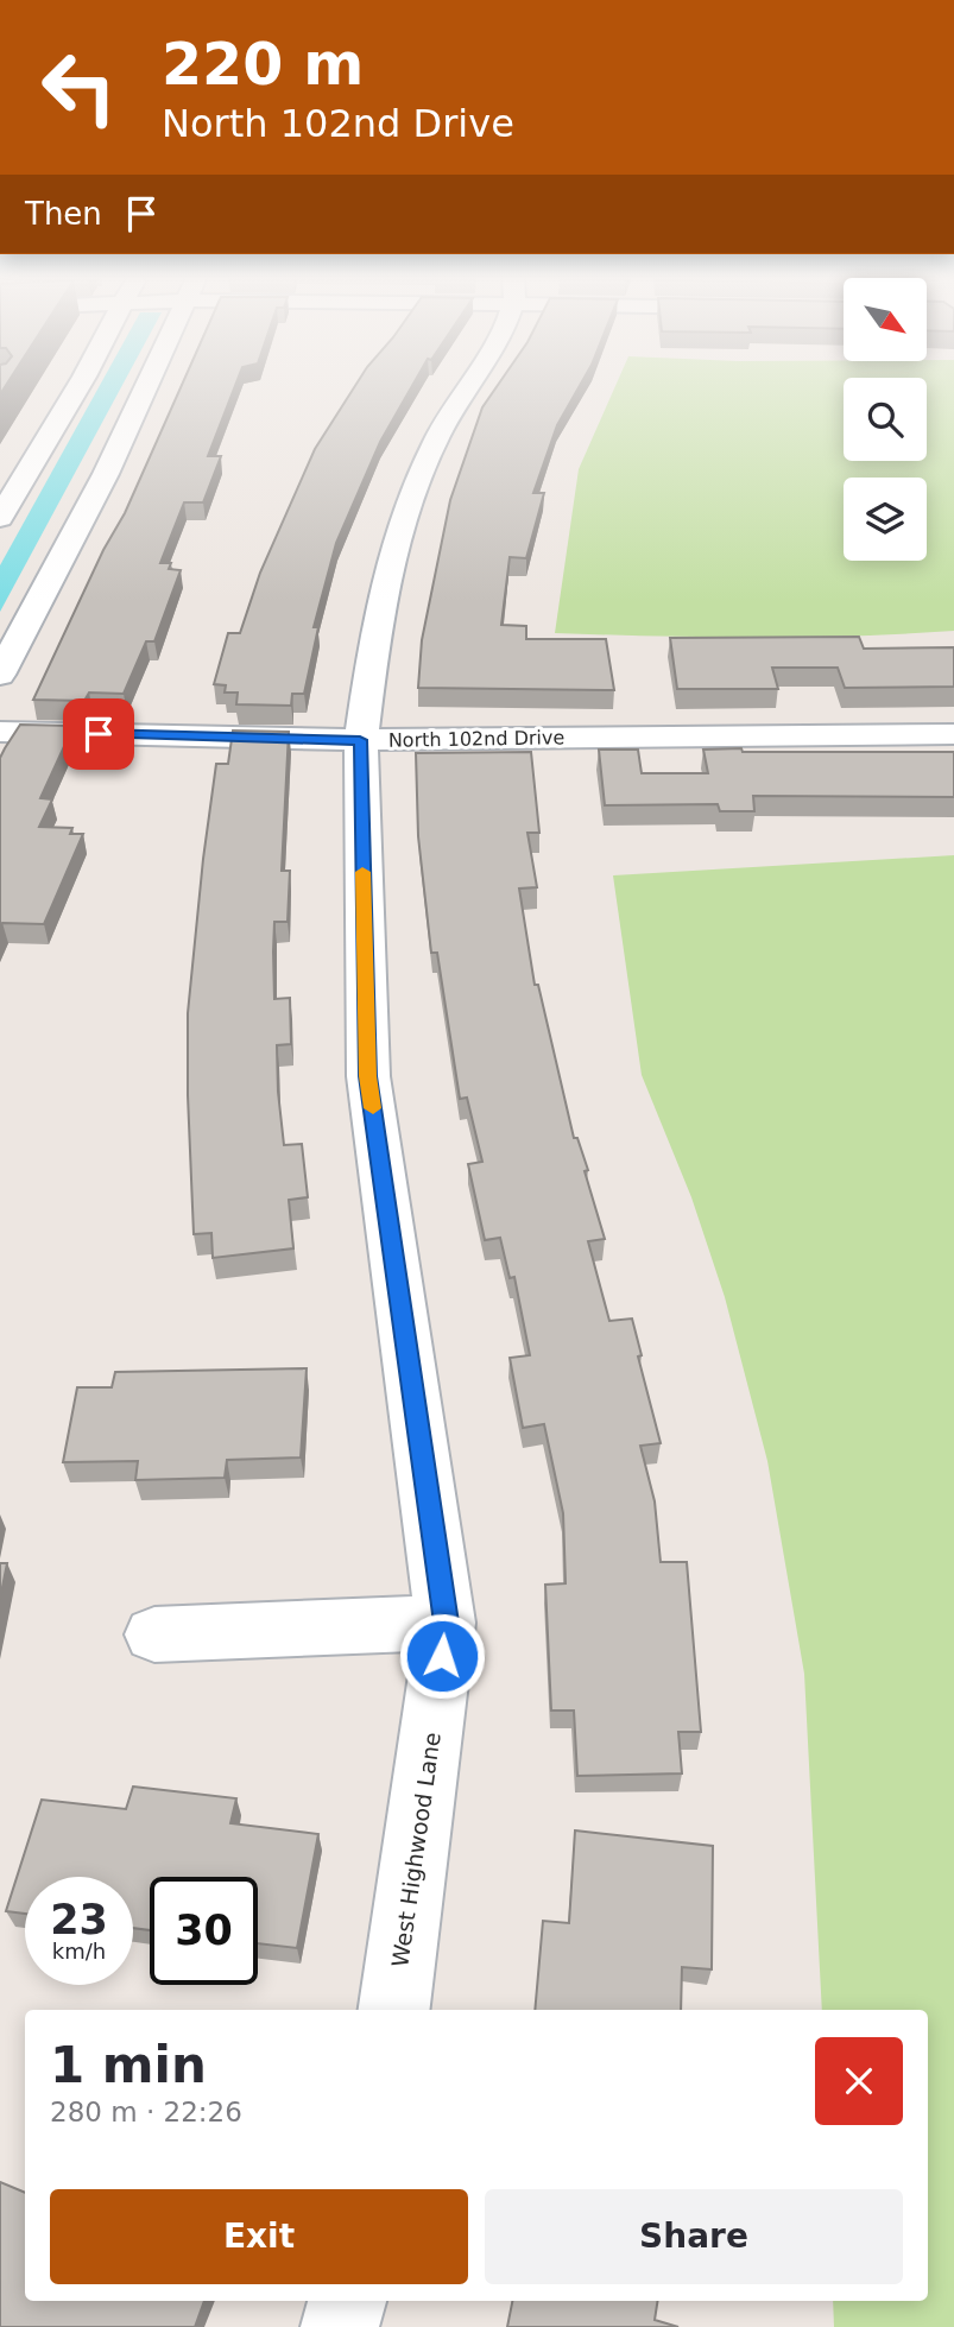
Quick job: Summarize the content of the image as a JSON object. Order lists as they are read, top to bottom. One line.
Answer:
{"streets":{"street":["North 102nd Drive","West Highwood Lane"]},"crossings":[["North 102nd Drive","West Highwood Lane"]],"north":"bottom right","page":{"turn":["220 m","North 102nd Drive"],"then":"Then","speed":"23 km/h","limit":"30","heading":["1 min","280 m · 22:26"],"buttons":["Exit","Share"]}}
